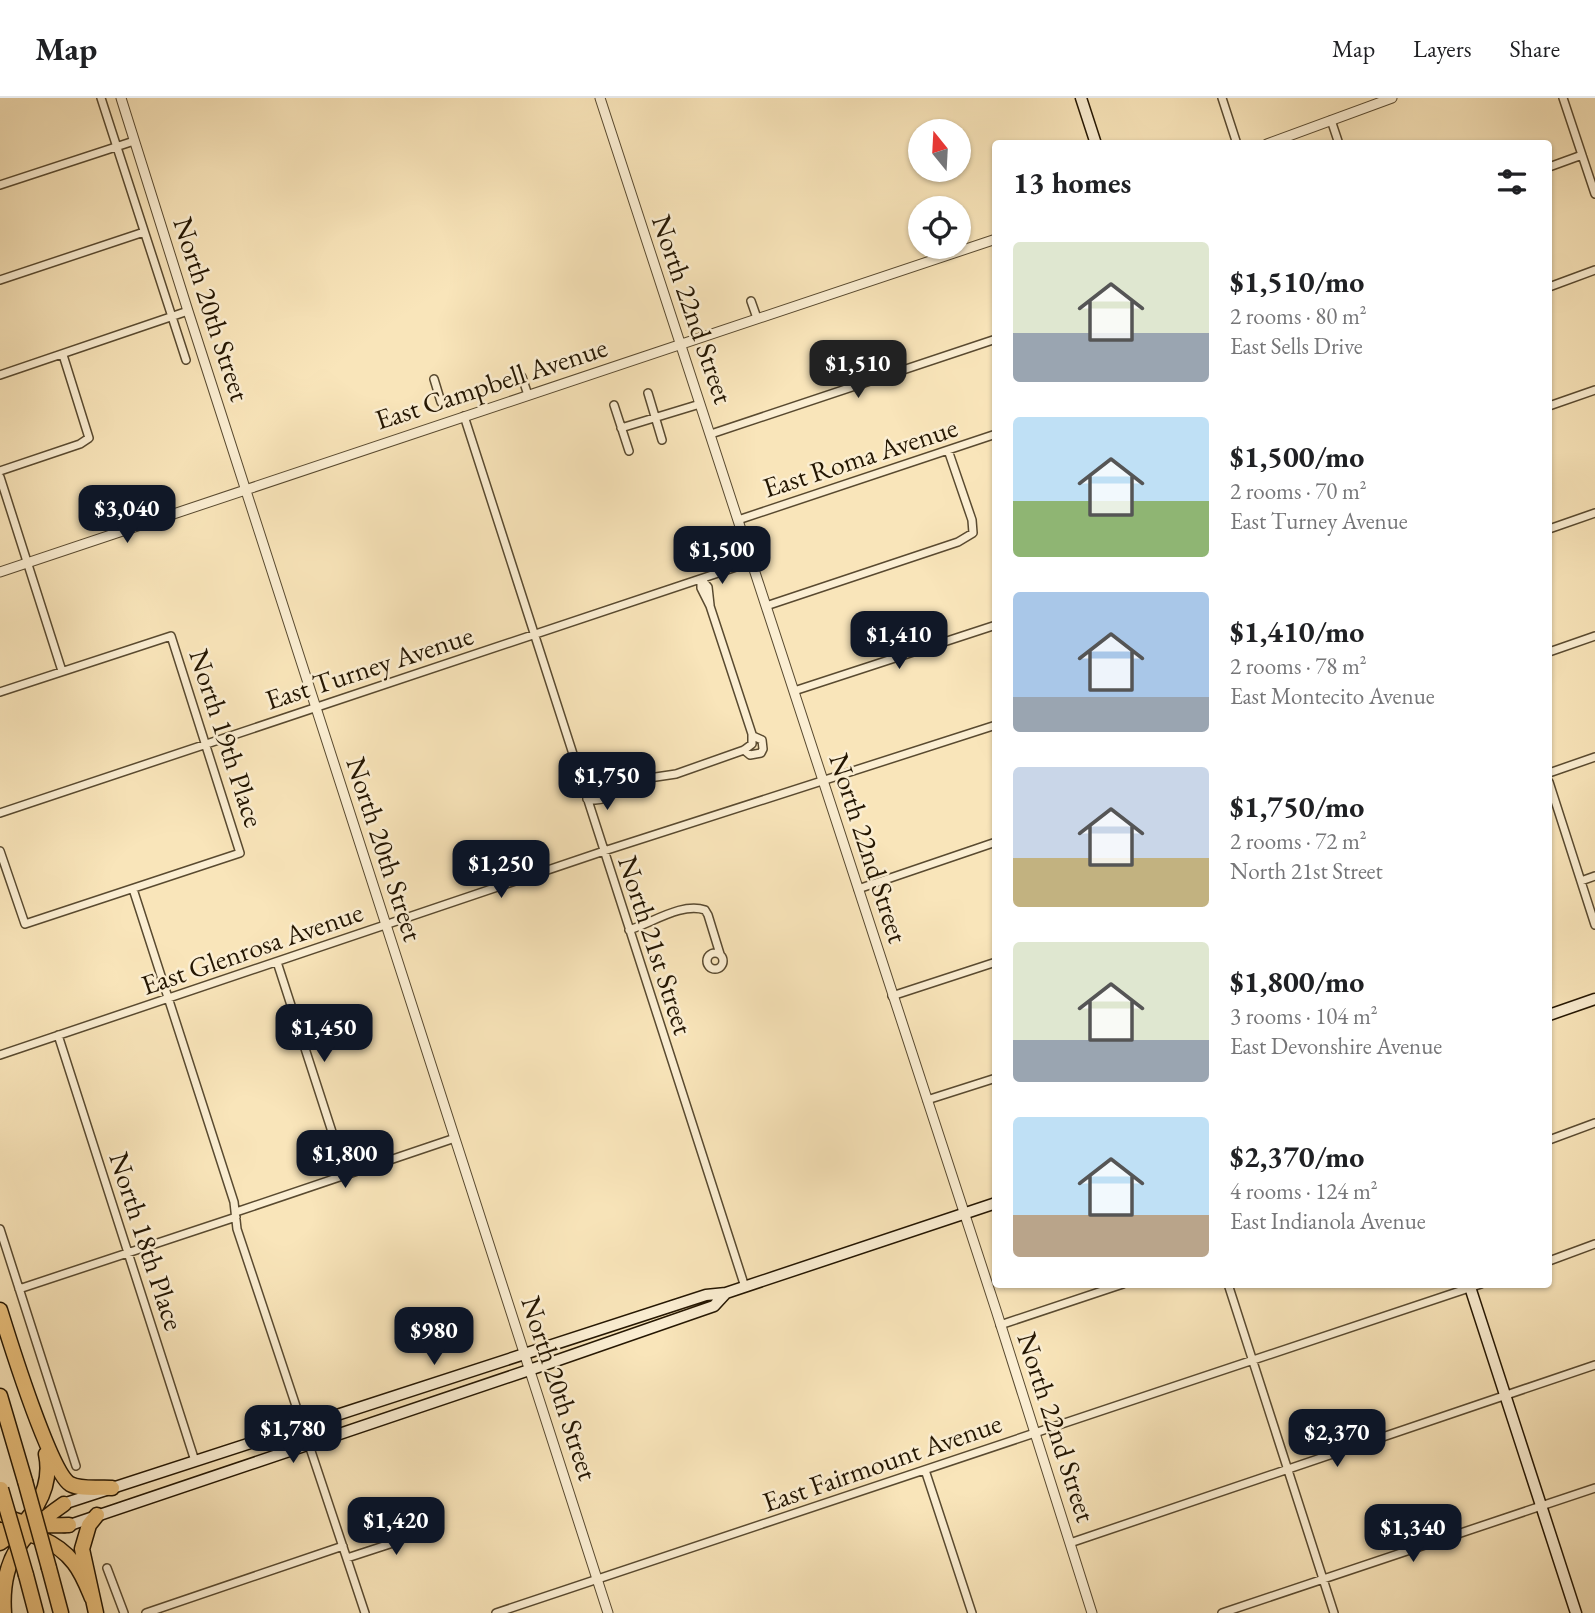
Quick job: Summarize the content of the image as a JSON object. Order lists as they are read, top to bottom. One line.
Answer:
{"streets":{"street":["North 20th Street","North 22nd Street","East Campbell Avenue","East Roma Avenue","East Turney Avenue","North 19th Place","North 21st Street","East Glenrosa Avenue","North 18th Place","East Fairmount Avenue"]},"crossings":[["North 20th Street","East Campbell Avenue"],["North 20th Street","East Turney Avenue"],["North 20th Street","East Glenrosa Avenue"],["North 20th Street","East Fairmount Avenue"],["North 22nd Street","East Campbell Avenue"],["North 22nd Street","East Roma Avenue"],["North 22nd Street","East Turney Avenue"],["North 22nd Street","East Glenrosa Avenue"],["North 22nd Street","East Fairmount Avenue"],["East Campbell Avenue","North 21st Street"],["East Turney Avenue","North 19th Place"],["East Turney Avenue","North 21st Street"],["North 21st Street","East Glenrosa Avenue"],["East Glenrosa Avenue","North 18th Place"]],"north":"top","page":{"header":"Map","nav":["Map","Layers","Share"],"heading":"13 homes","list":[{"name":"$1,510/mo","note":"2 rooms · 80 m² · East Sells Drive"},{"name":"$1,500/mo","note":"2 rooms · 70 m² · East Turney Avenue"},{"name":"$1,410/mo","note":"2 rooms · 78 m² · East Montecito Avenue"},{"name":"$1,750/mo","note":"2 rooms · 72 m² · North 21st Street"},{"name":"$1,800/mo","note":"3 rooms · 104 m² · East Devonshire Avenue"},{"name":"$2,370/mo","note":"4 rooms · 124 m² · East Indianola Avenue"}],"price":["$1,510","$3,040","$1,500","$1,410","$1,750","$1,250","$1,450","$1,800","$980","$1,780","$2,370","$1,420","$1,340"]}}
